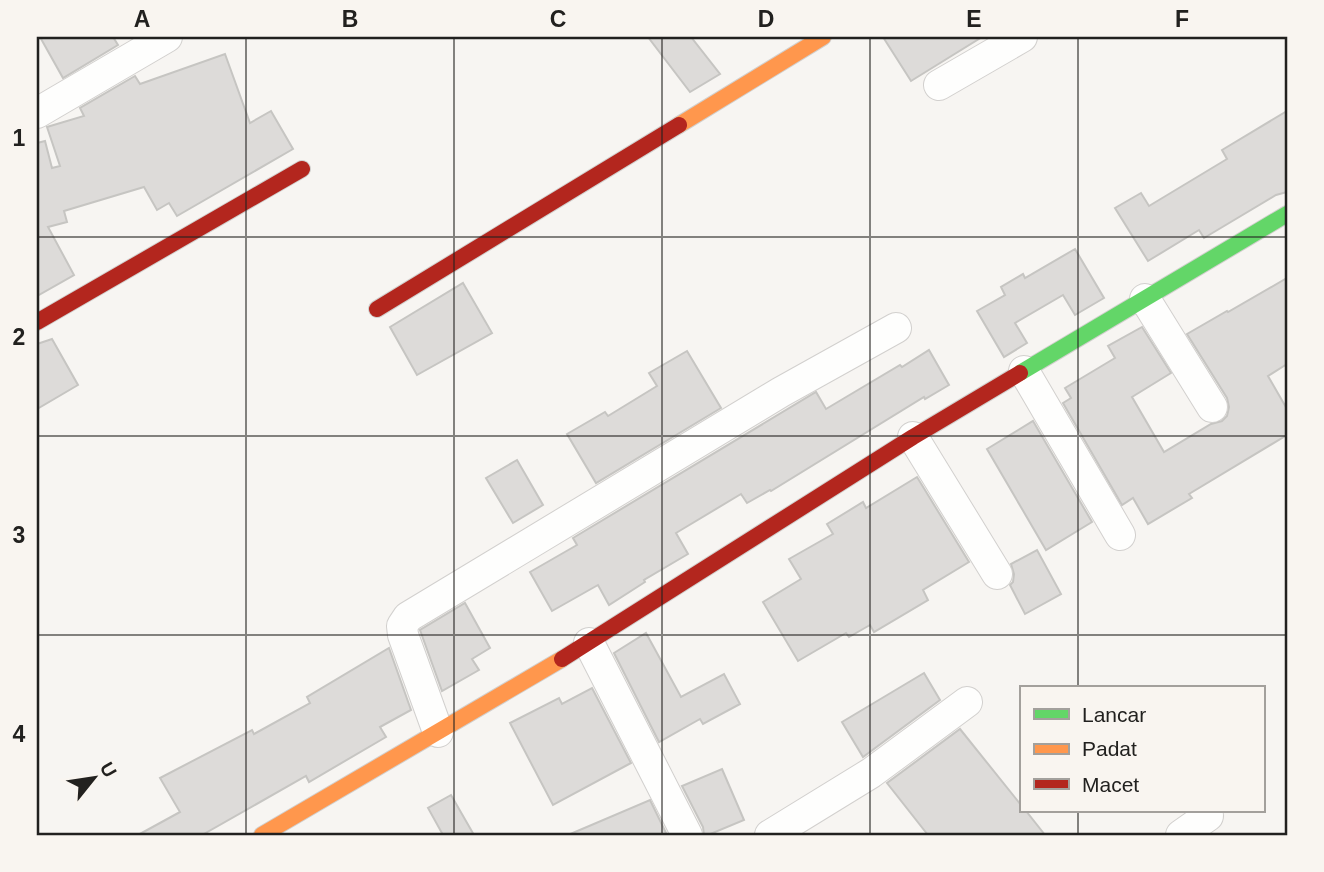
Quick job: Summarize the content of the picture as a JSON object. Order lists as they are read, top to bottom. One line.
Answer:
{"legend":["Lancar","Padat","Macet"],"north":"top right","grid":{"columns":["A","B","C","D","E","F"],"rows":["1","2","3","4"]}}
